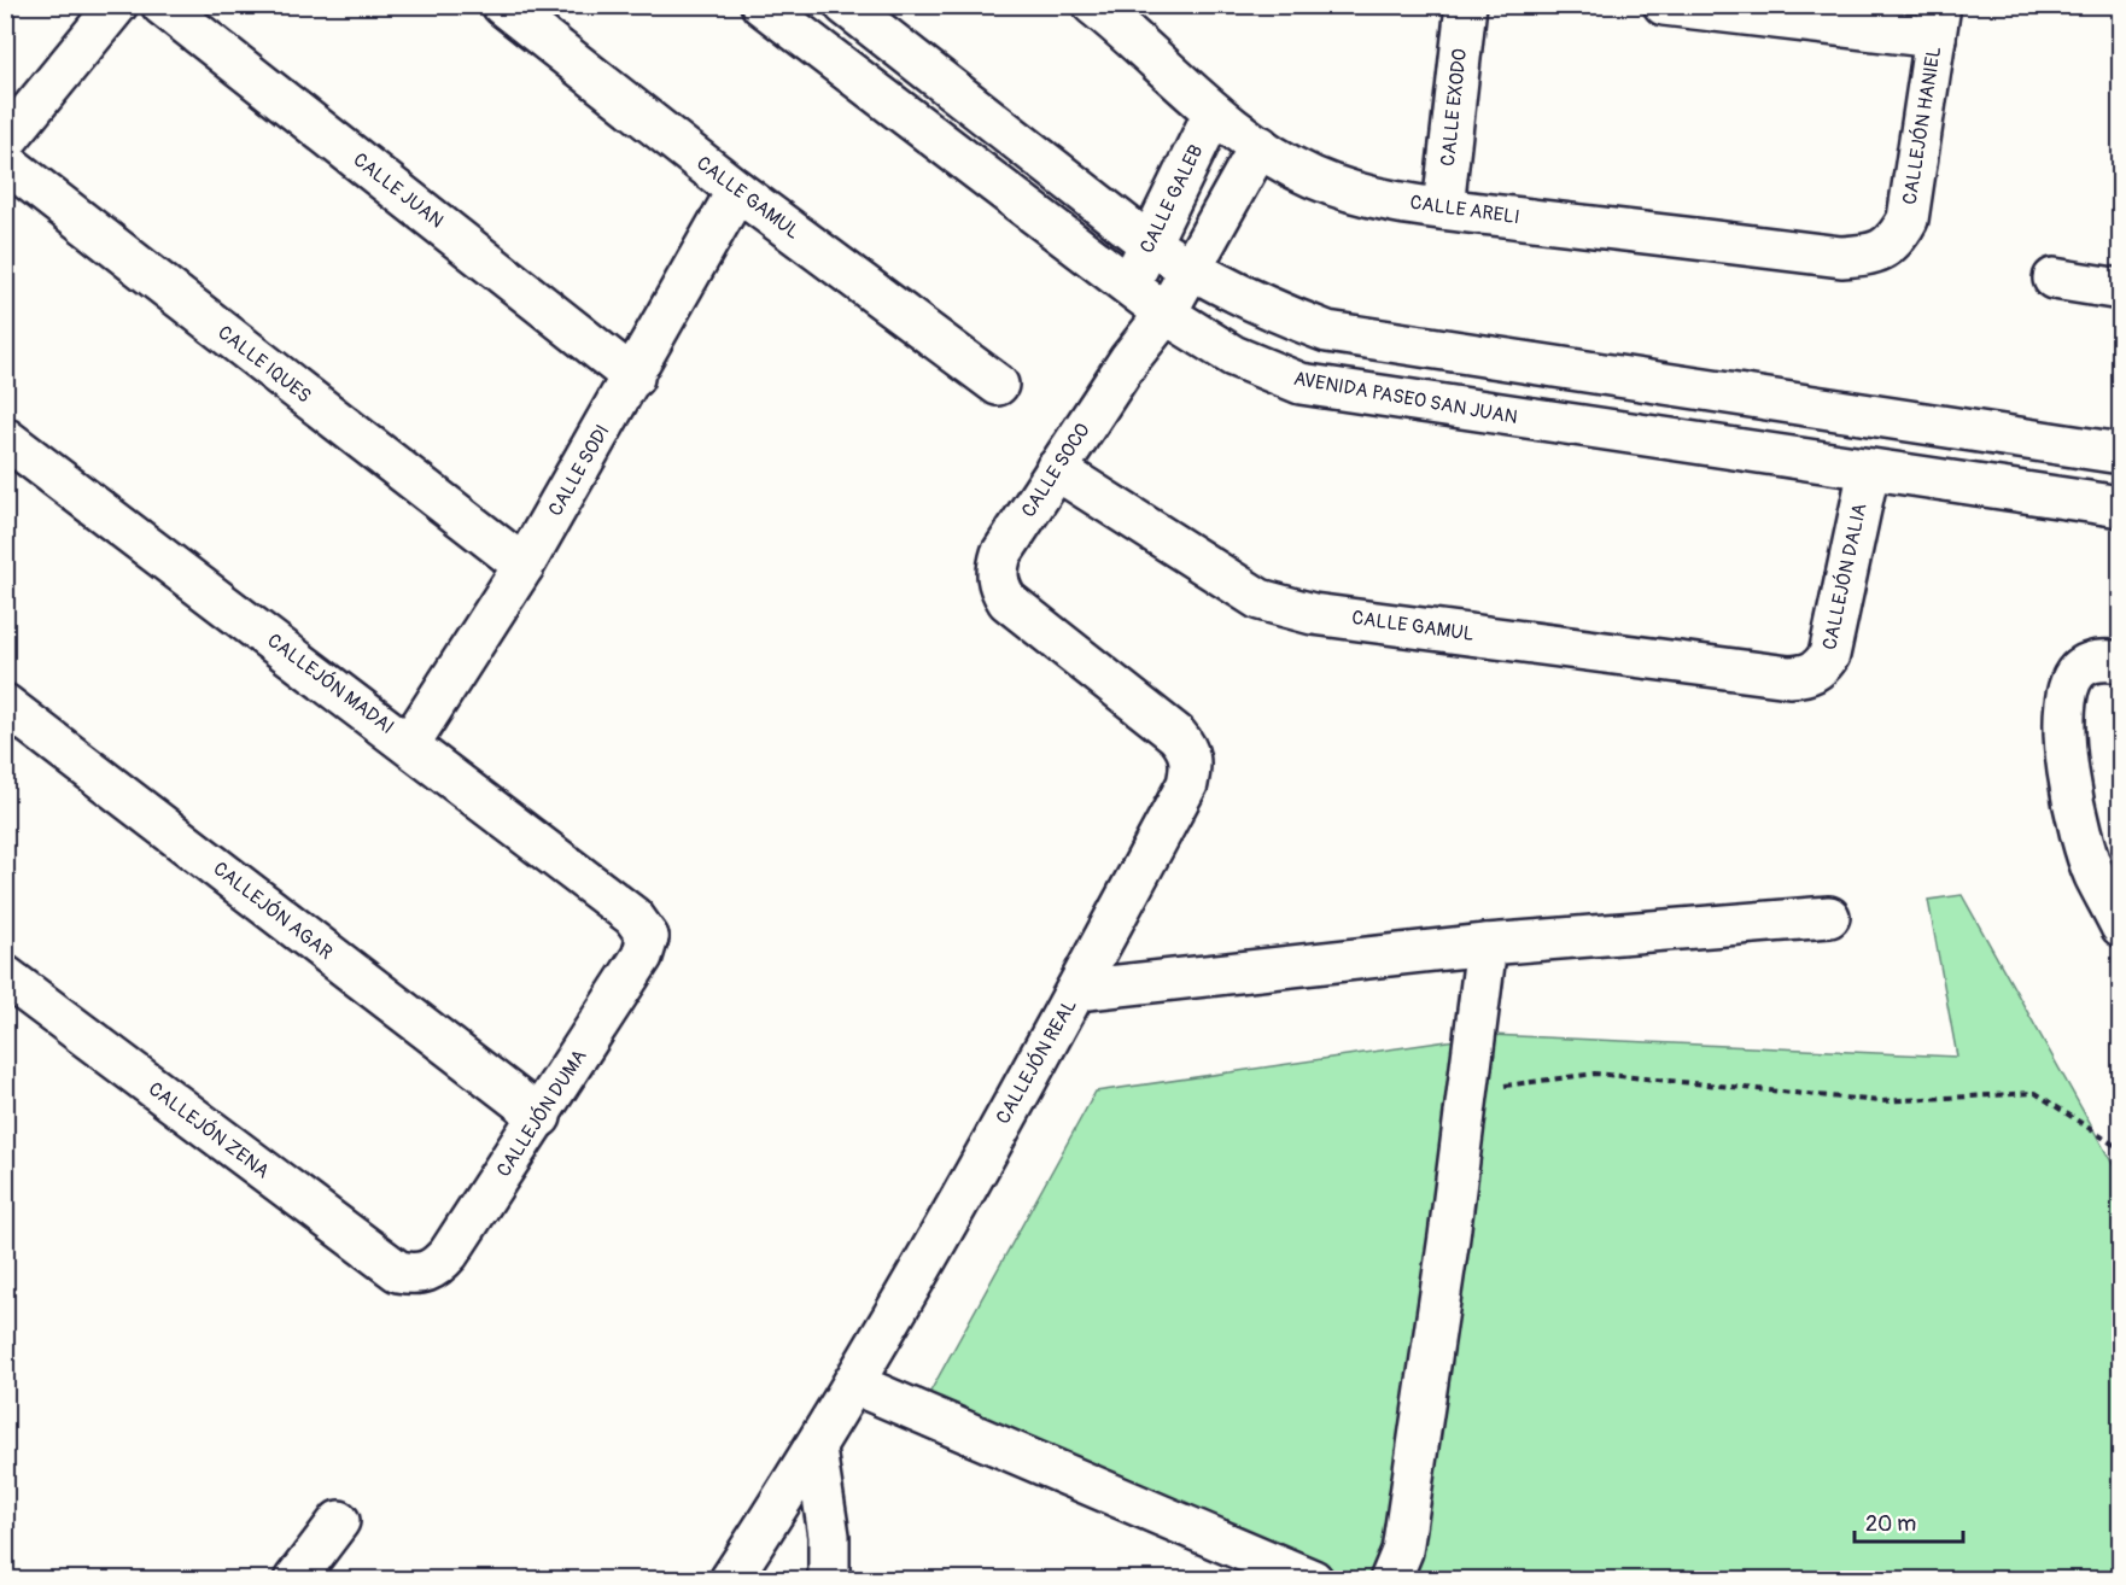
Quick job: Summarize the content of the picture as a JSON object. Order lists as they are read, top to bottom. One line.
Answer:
{"streets":{"street":["CALLE EXODO","CALLEJÓN HANIEL","CALLE JUAN","CALLE GAMUL","CALLE GALEB","CALLE ARELI","CALLE IQUES","AVENIDA PASEO SAN JUAN","CALLE SODI","CALLE SOCO","CALLEJÓN DALIA","CALLEJÓN MADAI","CALLEJÓN AGAR","CALLEJÓN REAL","CALLEJÓN DUMA","CALLEJÓN ZENA"]},"crossings":[["CALLE EXODO","CALLE ARELI"],["CALLEJÓN HANIEL","CALLE ARELI"],["CALLE JUAN","CALLE SODI"],["CALLE GAMUL","CALLE SODI"],["CALLE GAMUL","CALLE SOCO"],["CALLE GAMUL","CALLEJÓN DALIA"],["CALLE GALEB","CALLE ARELI"],["CALLE GALEB","AVENIDA PASEO SAN JUAN"],["CALLE IQUES","CALLE SODI"],["AVENIDA PASEO SAN JUAN","CALLE SOCO"],["AVENIDA PASEO SAN JUAN","CALLEJÓN DALIA"],["CALLE SODI","CALLEJÓN MADAI"],["CALLE SOCO","CALLEJÓN REAL"],["CALLEJÓN MADAI","CALLEJÓN DUMA"],["CALLEJÓN AGAR","CALLEJÓN DUMA"],["CALLEJÓN DUMA","CALLEJÓN ZENA"]],"scale_bar":"20 m"}
